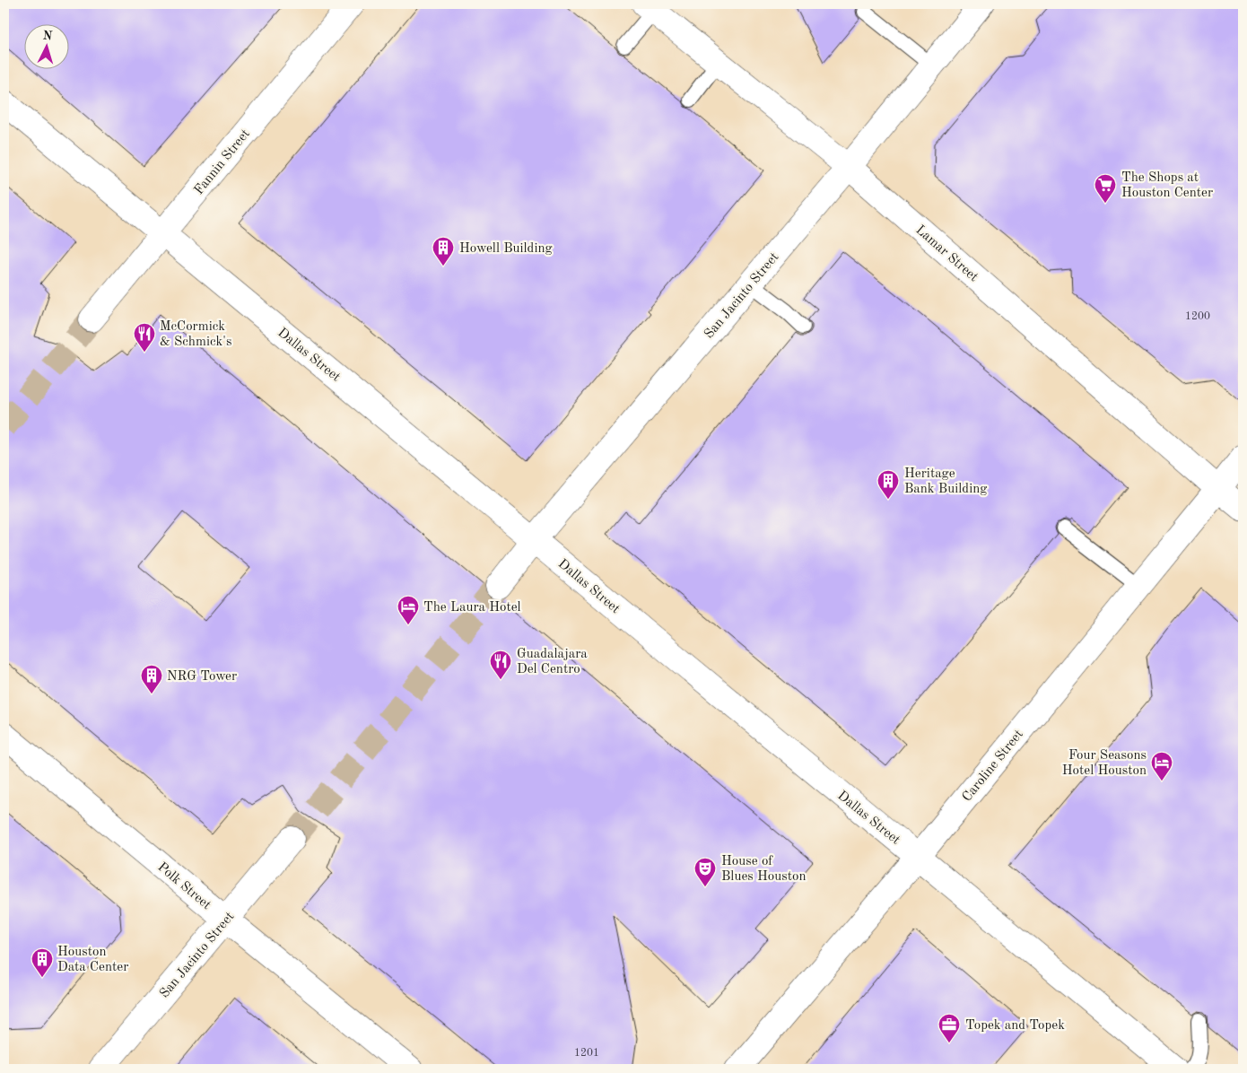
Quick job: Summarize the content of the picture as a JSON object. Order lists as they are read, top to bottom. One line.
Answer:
{"streets":{"street":["Fannin Street","Lamar Street","San Jacinto Street","Dallas Street","Caroline Street","Polk Street"]},"crossings":[["Fannin Street","Dallas Street"],["Lamar Street","San Jacinto Street"],["Lamar Street","Caroline Street"],["San Jacinto Street","Dallas Street"],["San Jacinto Street","Polk Street"],["Dallas Street","Caroline Street"]],"places":{"supermarket":["The Shops at Houston Center"],"building":["Howell Building","Heritage Bank Building","NRG Tower","Houston Data Center"],"restaurant":["McCormick & Schmick's","Guadalajara Del Centro"],"hotel":["The Laura Hotel","Four Seasons Hotel Houston"],"theatre":["House of Blues Houston"],"office":["Topek and Topek"]},"house_numbers":["1200","1201"],"north":"top"}
